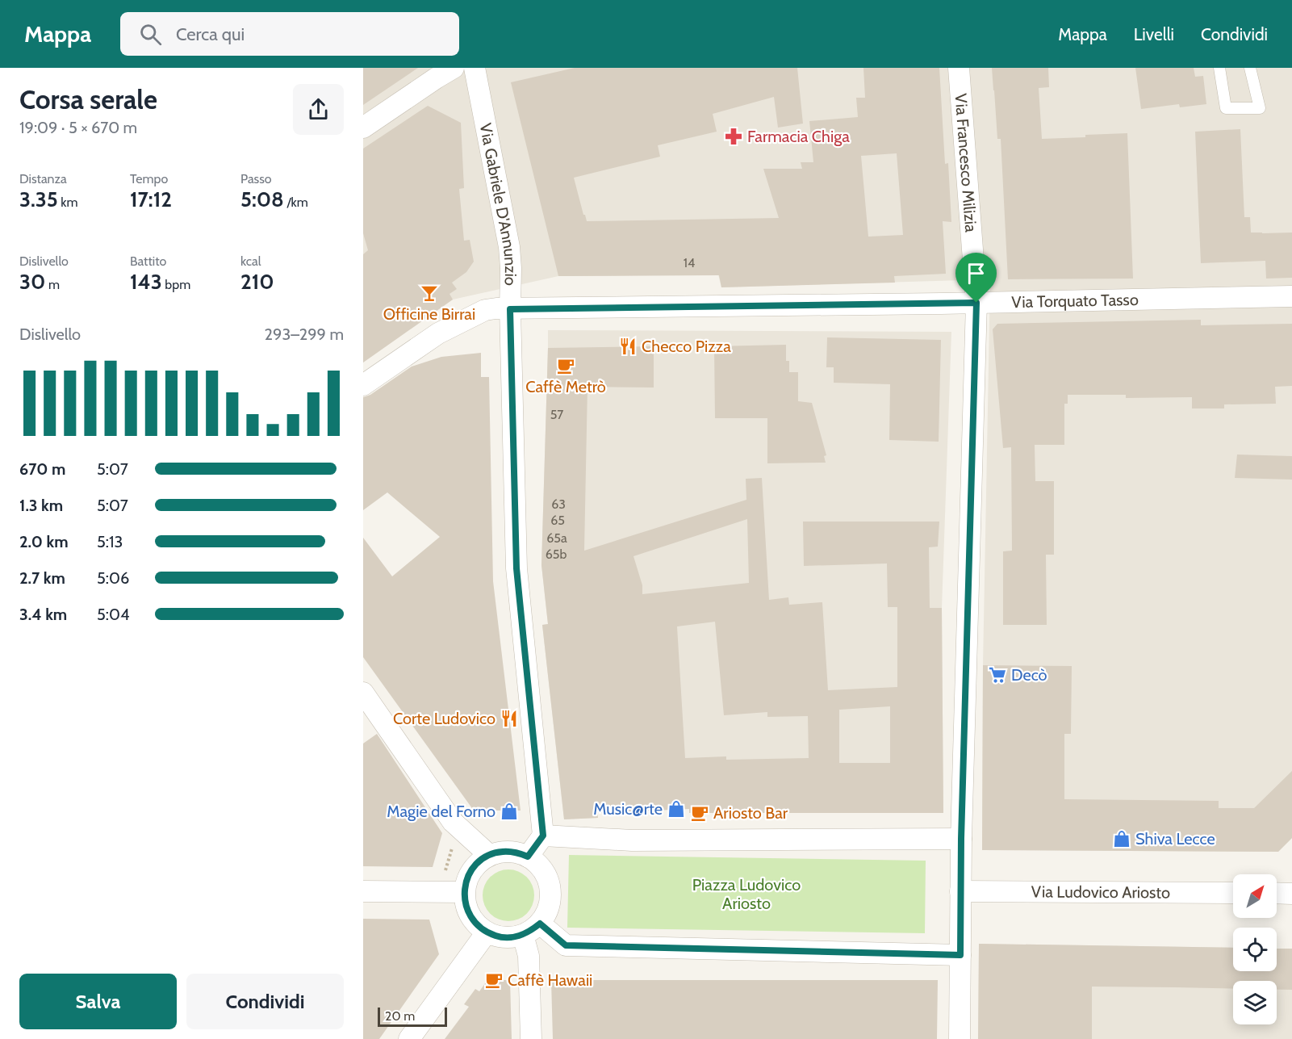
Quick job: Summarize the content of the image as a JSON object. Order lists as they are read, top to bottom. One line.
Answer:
{"streets":{"street":["Via Francesco Milizia","Via Gabriele D'Annunzio","Via Torquato Tasso","Via Ludovico Ariosto"]},"crossings":[["Via Francesco Milizia","Via Torquato Tasso"],["Via Gabriele D'Annunzio","Via Torquato Tasso"]],"parks":["Piazza Ludovico Ariosto"],"places":{"pharmacy":["Farmacia Chiga"],"bar":["Officine Birrai"],"restaurant":["Checco Pizza","Corte Ludovico"],"cafe":["Caffè Metrò","Ariosto Bar","Caffè Hawaii"],"supermarket":["Decò"],"shop":["Music@rte","Magie del Forno","Shiva Lecce"]},"house_numbers":["14","57","63","65","65a","65b"],"scale_bar":"20 m","north":"top right","page":{"header":"Mappa","search":"Cerca qui","nav":["Mappa","Livelli","Condividi"],"heading":["Corsa serale","19:09 · 5 × 670 m"],"stats":[["Distanza","3.35 km"],["Tempo","17:12"],["Passo","5:08 /km"],["Dislivello","30 m"],["Battito","143 bpm"],["kcal","210"]],"chart":["Dislivello","293–299 m"],"list":[{"name":"670 m","note":"5:07"},{"name":"1.3 km","note":"5:07"},{"name":"2.0 km","note":"5:13"},{"name":"2.7 km","note":"5:06"},{"name":"3.4 km","note":"5:04"}],"buttons":["Salva","Condividi"],"scale":"20 m"}}
